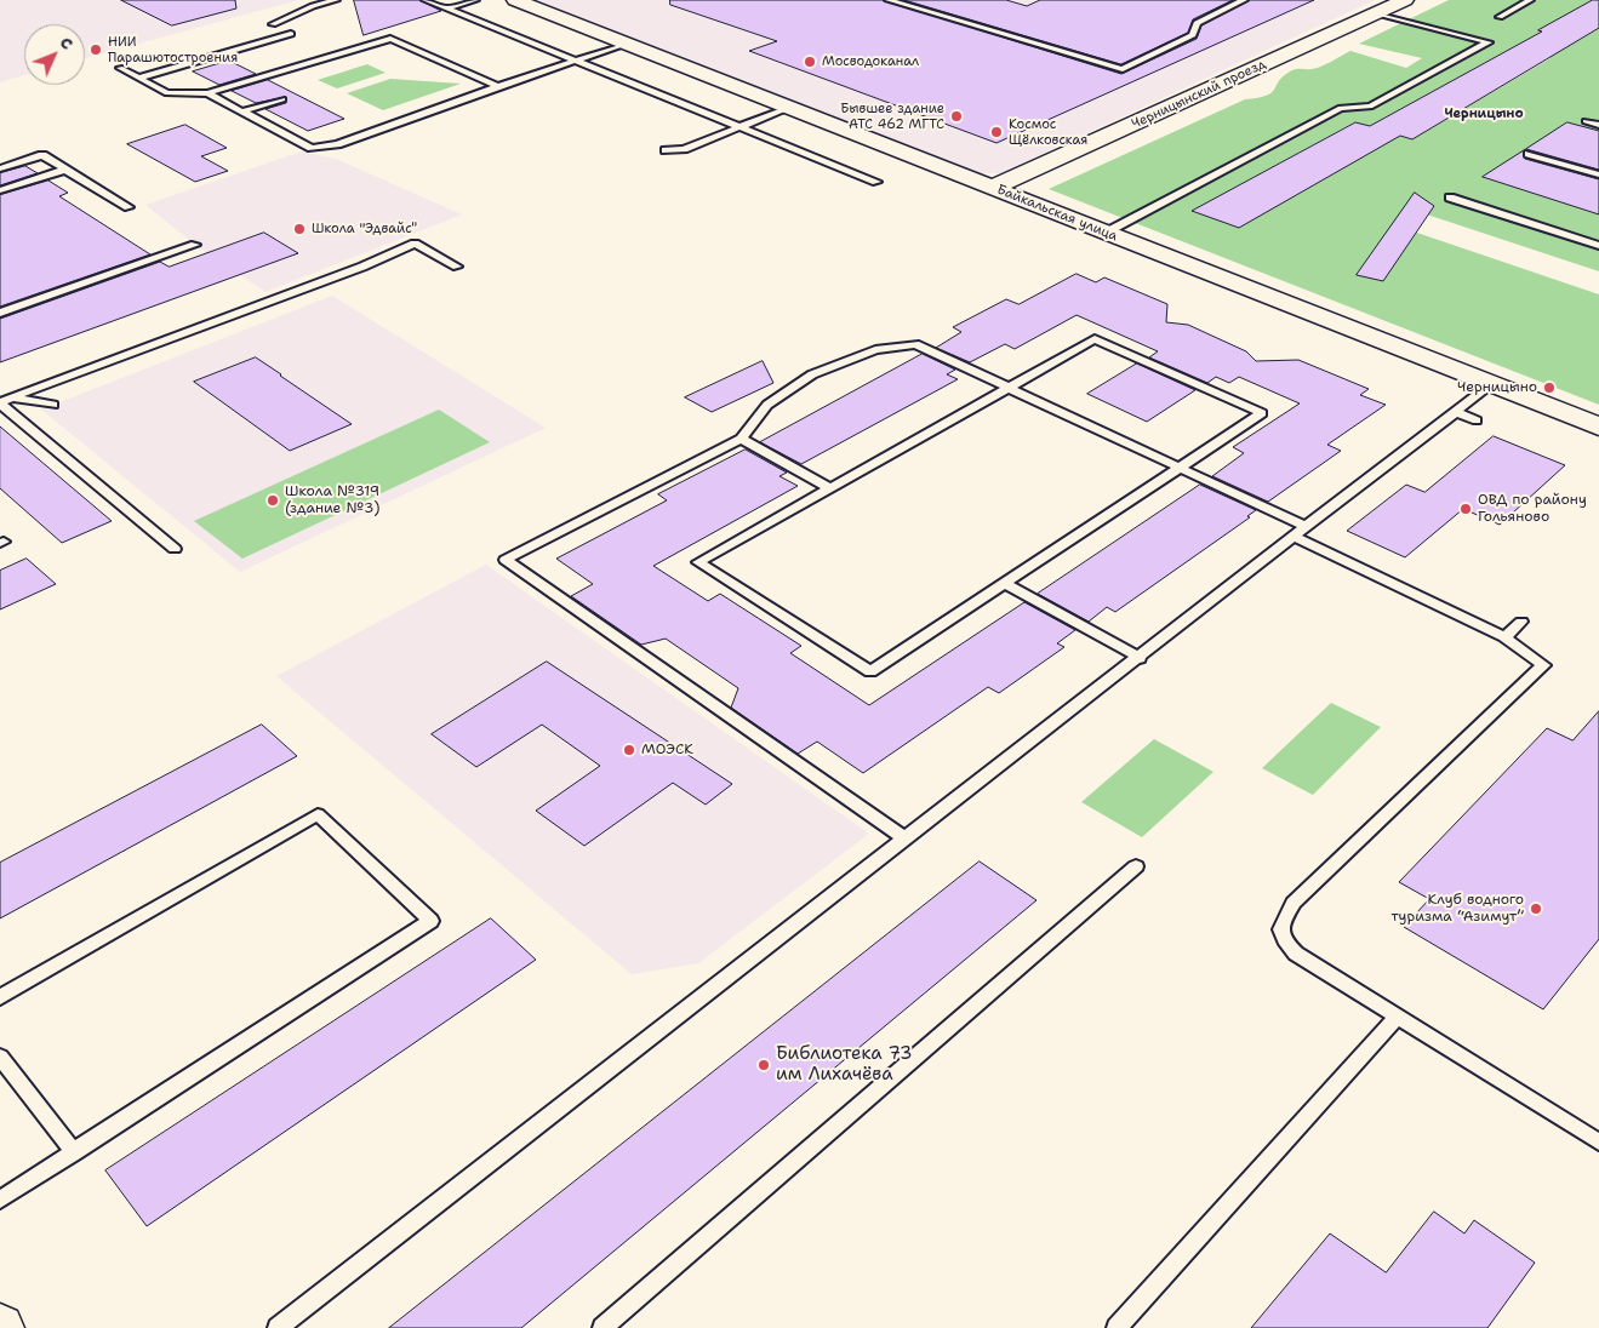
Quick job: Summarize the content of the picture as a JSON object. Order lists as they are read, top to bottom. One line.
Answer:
{"streets":{"street":["Черницынский проезд","Байкальская улица"]},"crossings":[["Черницынский проезд","Байкальская улица"]],"districts":["Черницыно"],"places":["НИИ Парашютостроения","Мосводоканал","Бывшее здание АТС 462 МГТС","Космос Щёлковская","Школа \"Эдвайс\"","Черницыно","Школа №319 (здание №3)","ОВД по району Гольяново","МОЭСК","Клуб водного туризма “Азимут”","Библиотека 73 им Лихачёва"],"north":"top right"}
